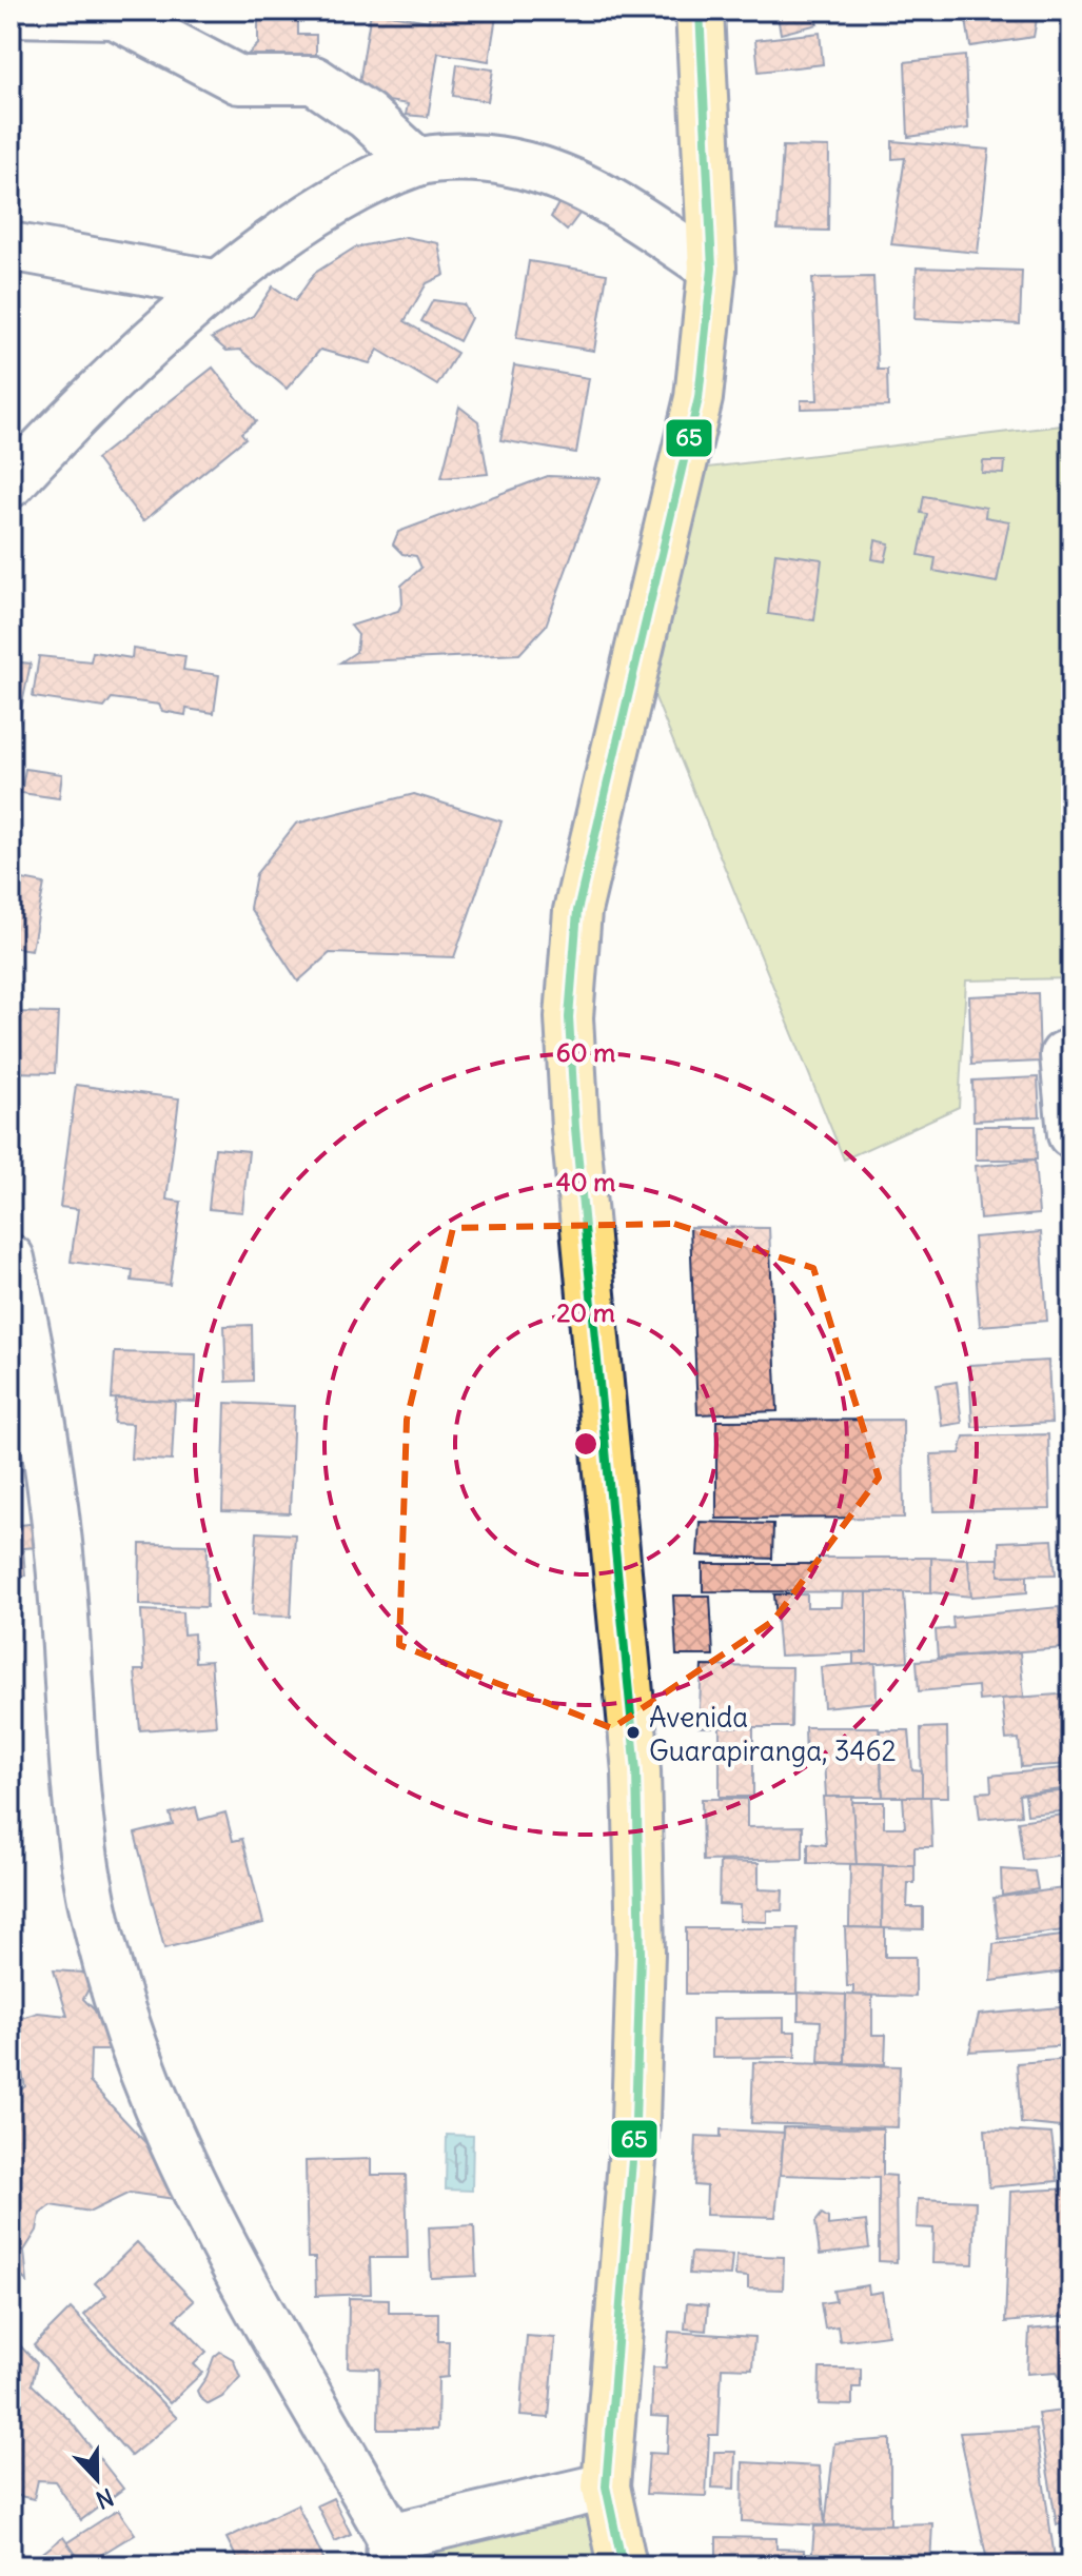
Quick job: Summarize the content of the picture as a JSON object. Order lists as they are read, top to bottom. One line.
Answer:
{"places":["Avenida Guarapiranga, 3462"],"lines":["transit line 65"],"north":"bottom","rings":["60 m","40 m","20 m"]}
